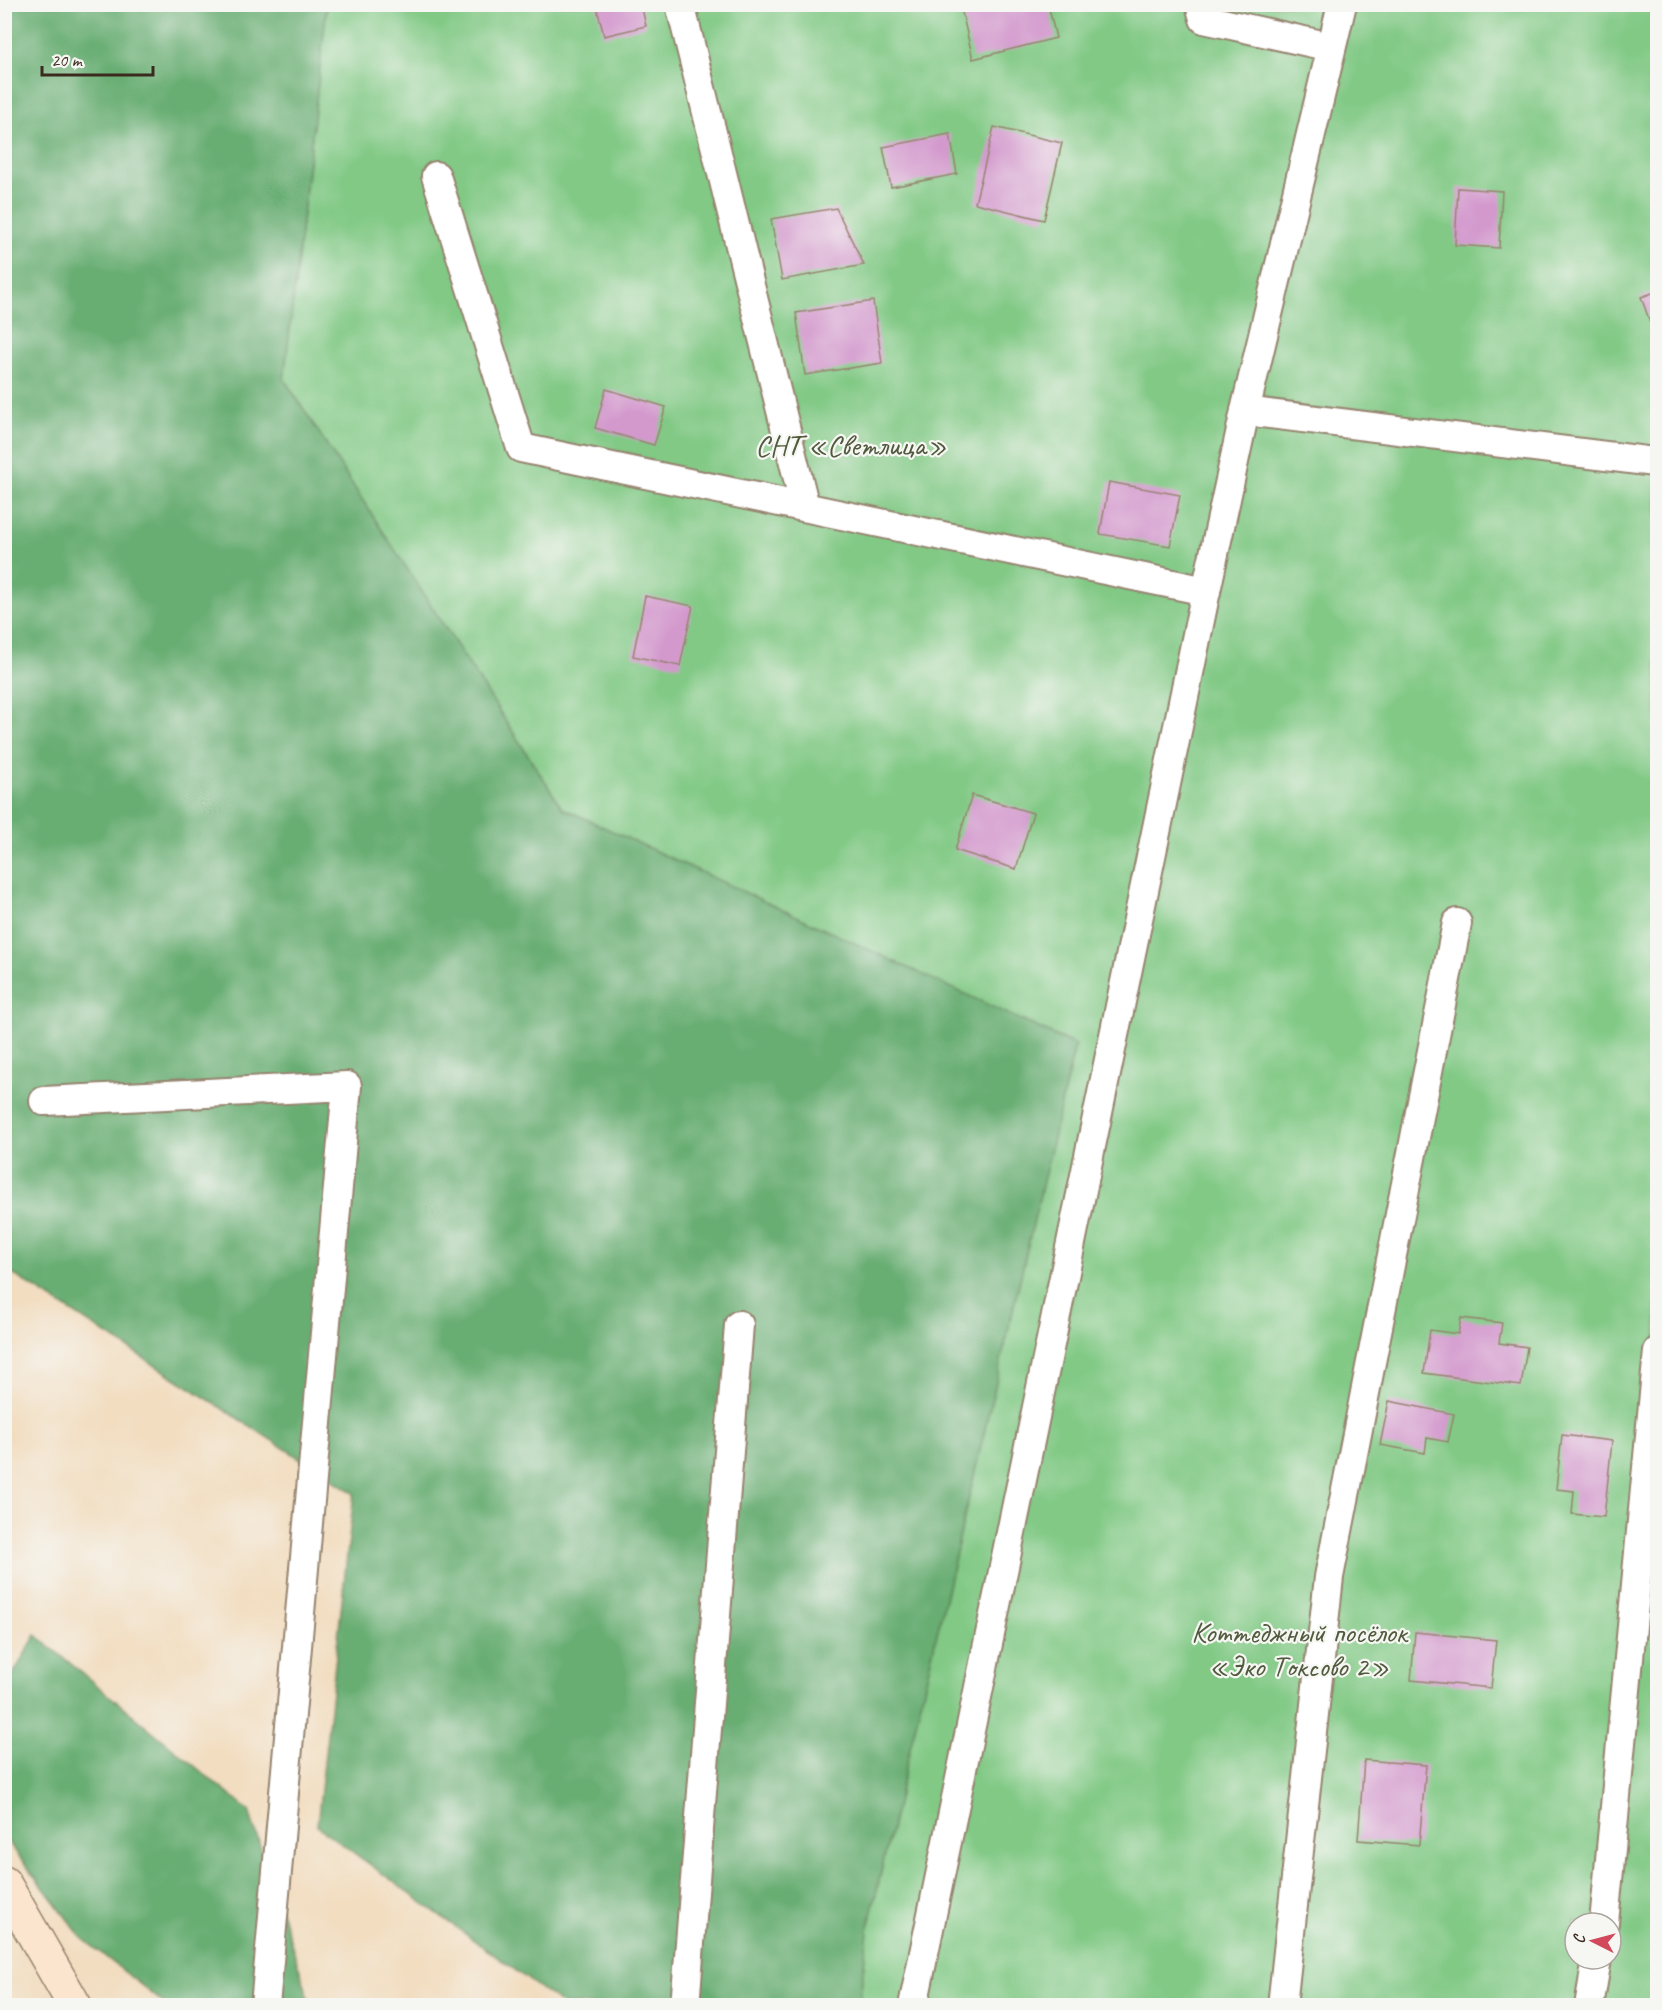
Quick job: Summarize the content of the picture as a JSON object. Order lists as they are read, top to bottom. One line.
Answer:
{"parks":["СНТ «Светлица»","Коттеджный посёлок «Эко Токсово 2»"],"scale_bar":"20 m","north":"left"}
